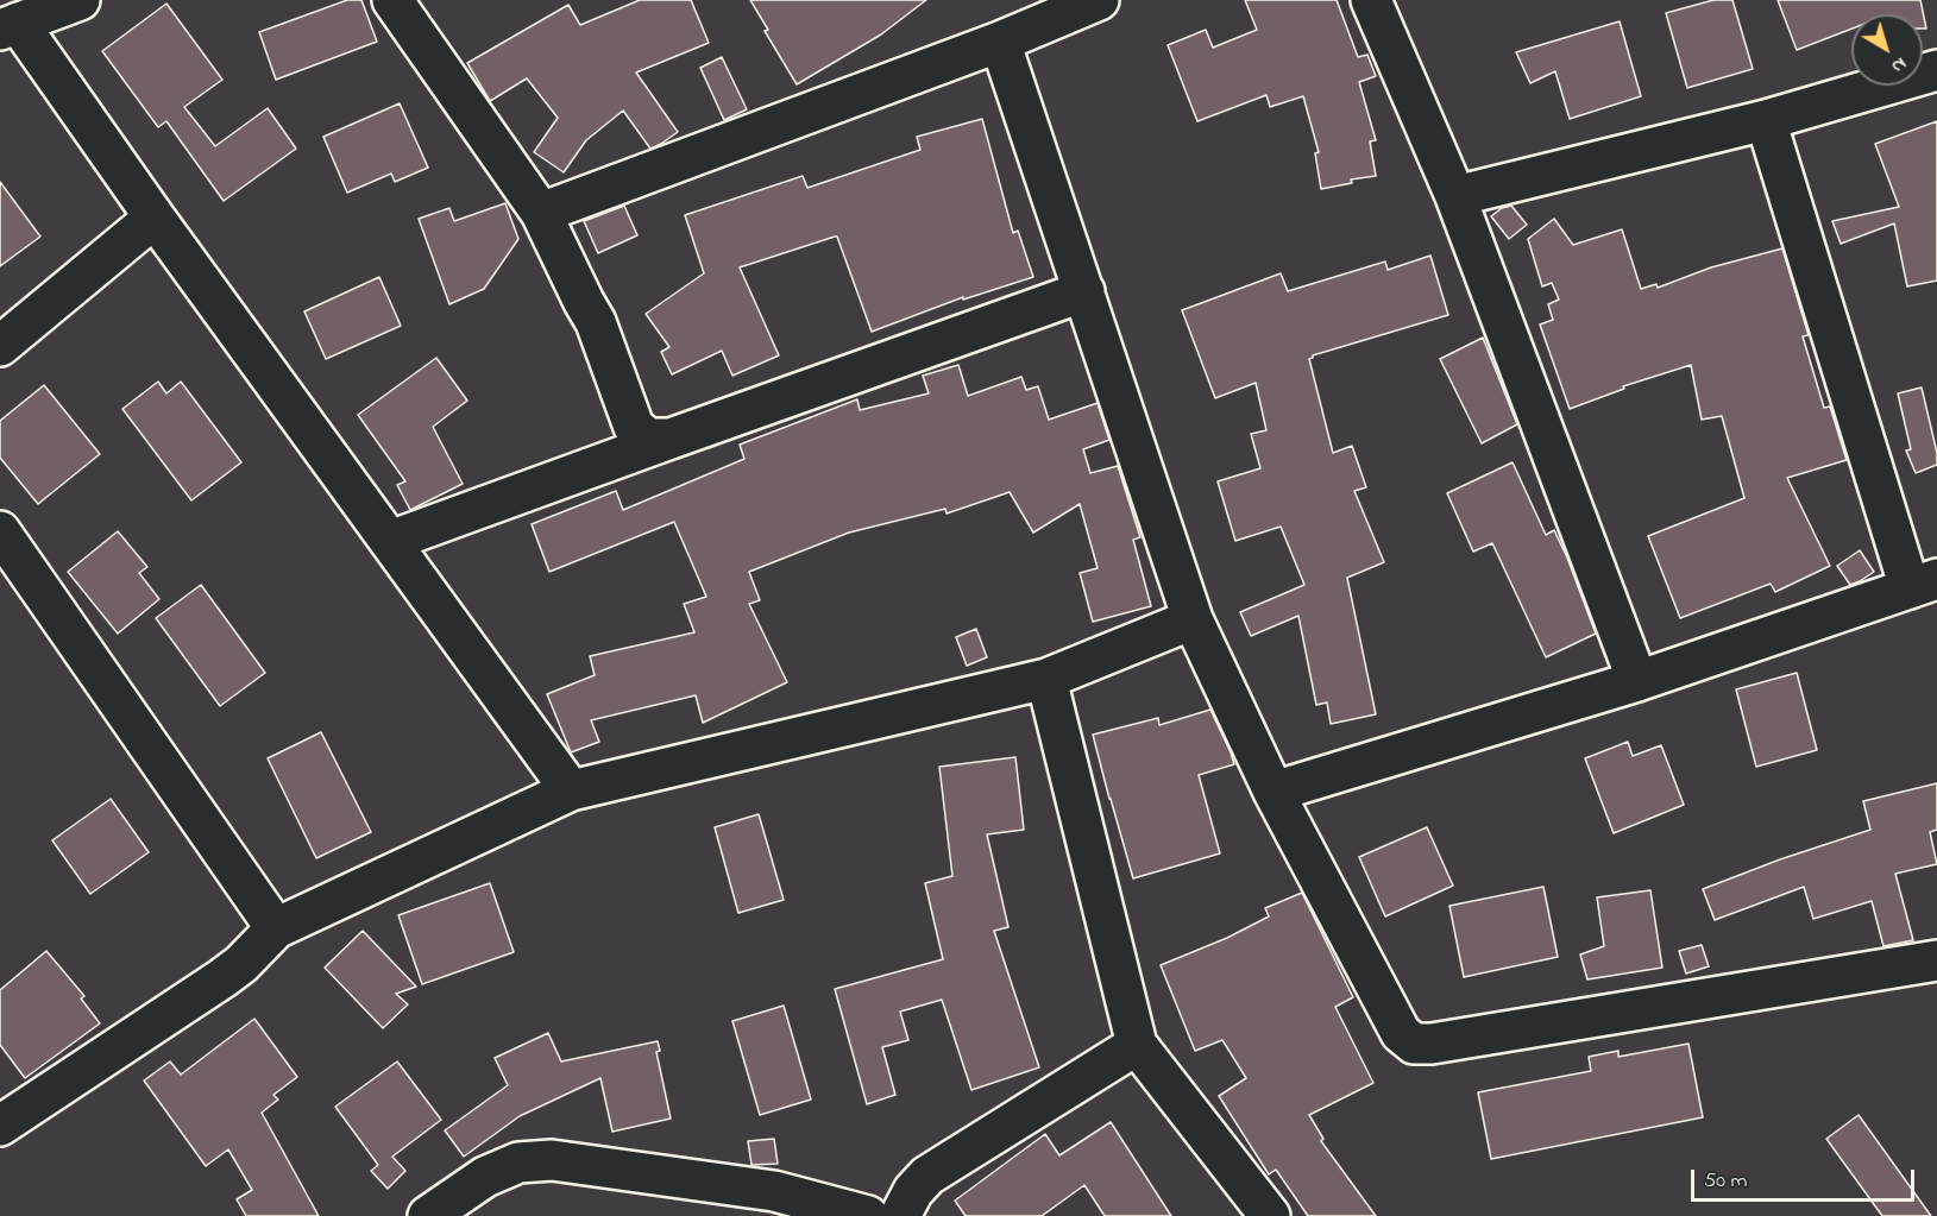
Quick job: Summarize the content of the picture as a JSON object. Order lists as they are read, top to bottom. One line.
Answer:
{"scale_bar":"50 m","north":"bottom right"}
